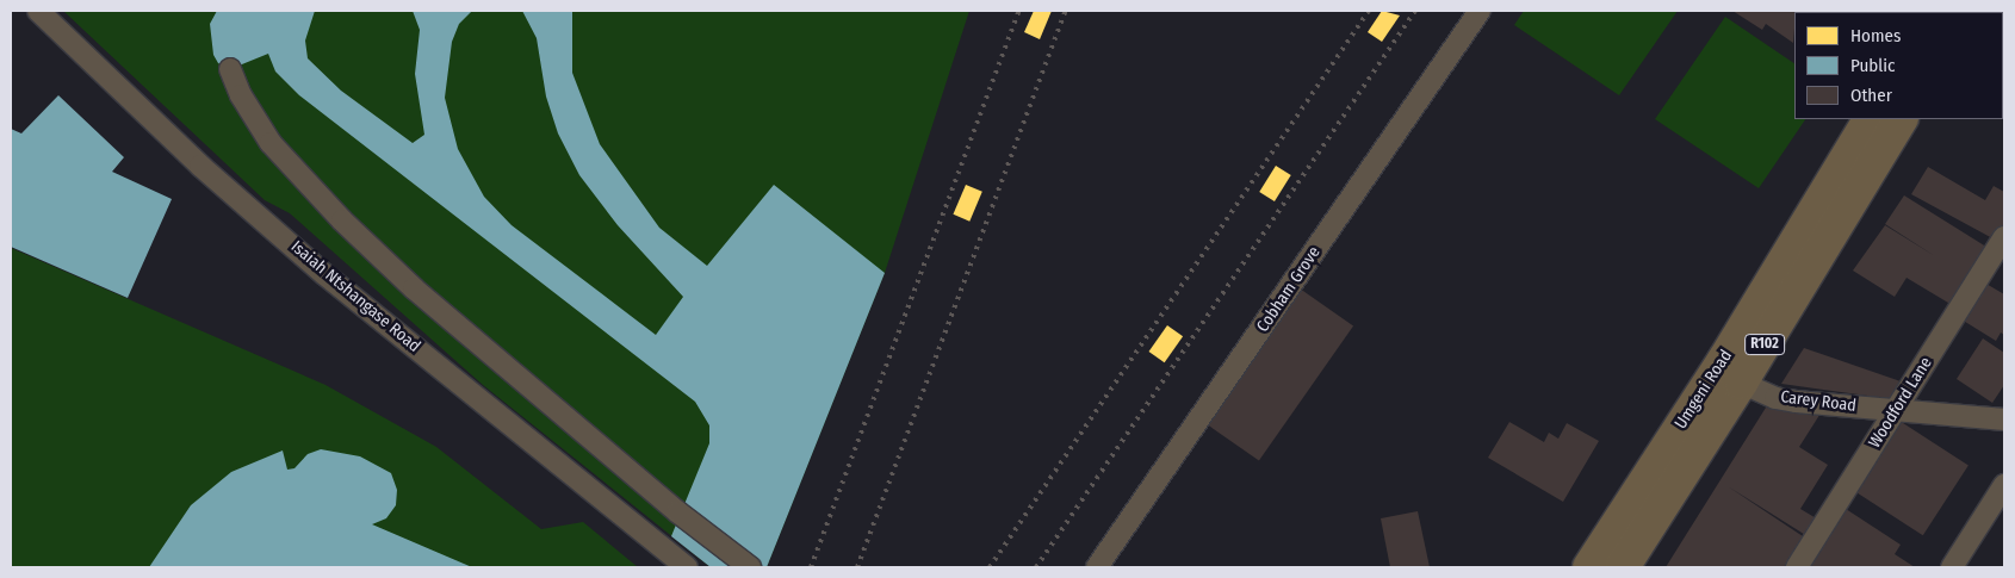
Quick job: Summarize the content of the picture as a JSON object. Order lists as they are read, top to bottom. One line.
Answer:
{"streets":{"main road":["R102","Umgeni Road"],"street":["Cobham Grove","Isaiah Ntshangase Road","Carey Road","Woodford Lane"]},"crossings":[["Umgeni Road","Carey Road"],["Carey Road","Woodford Lane"]],"legend":["Homes","Public","Other"]}
